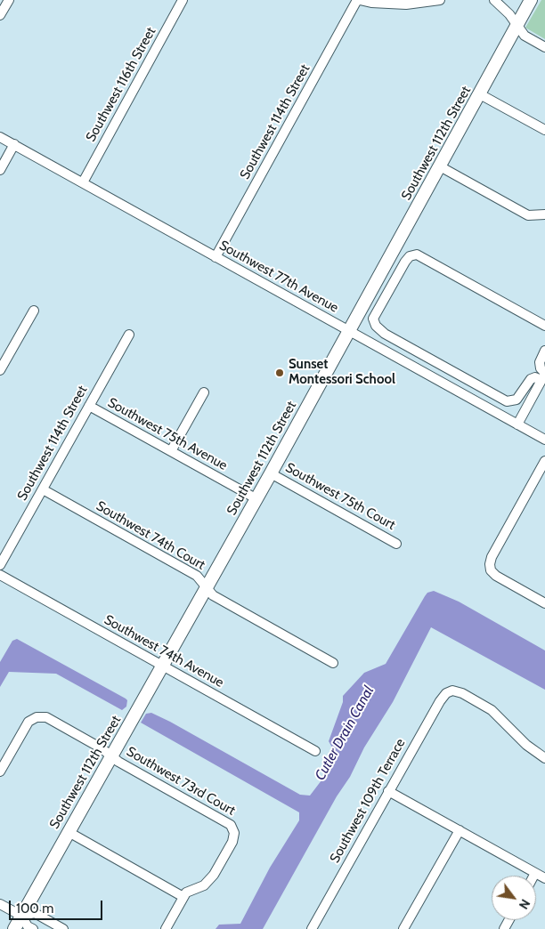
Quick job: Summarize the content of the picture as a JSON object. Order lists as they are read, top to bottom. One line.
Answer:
{"streets":{"main road":["Southwest 112th Street"],"street":["Southwest 116th Street","Southwest 114th Street","Southwest 77th Avenue","Southwest 75th Avenue","Southwest 75th Court","Southwest 74th Court","Southwest 74th Avenue","Southwest 73rd Court","Southwest 109th Terrace"]},"crossings":[["Southwest 116th Street","Southwest 77th Avenue"],["Southwest 114th Street","Southwest 77th Avenue"],["Southwest 114th Street","Southwest 75th Avenue"],["Southwest 114th Street","Southwest 74th Court"],["Southwest 112th Street","Southwest 77th Avenue"],["Southwest 112th Street","Southwest 75th Avenue"],["Southwest 112th Street","Southwest 75th Court"],["Southwest 112th Street","Southwest 74th Court"],["Southwest 112th Street","Southwest 74th Avenue"],["Southwest 112th Street","Southwest 73rd Court"]],"water":["Cutler Drain Canal"],"places":["Sunset Montessori School"],"scale_bar":"100 m","north":"bottom right"}
